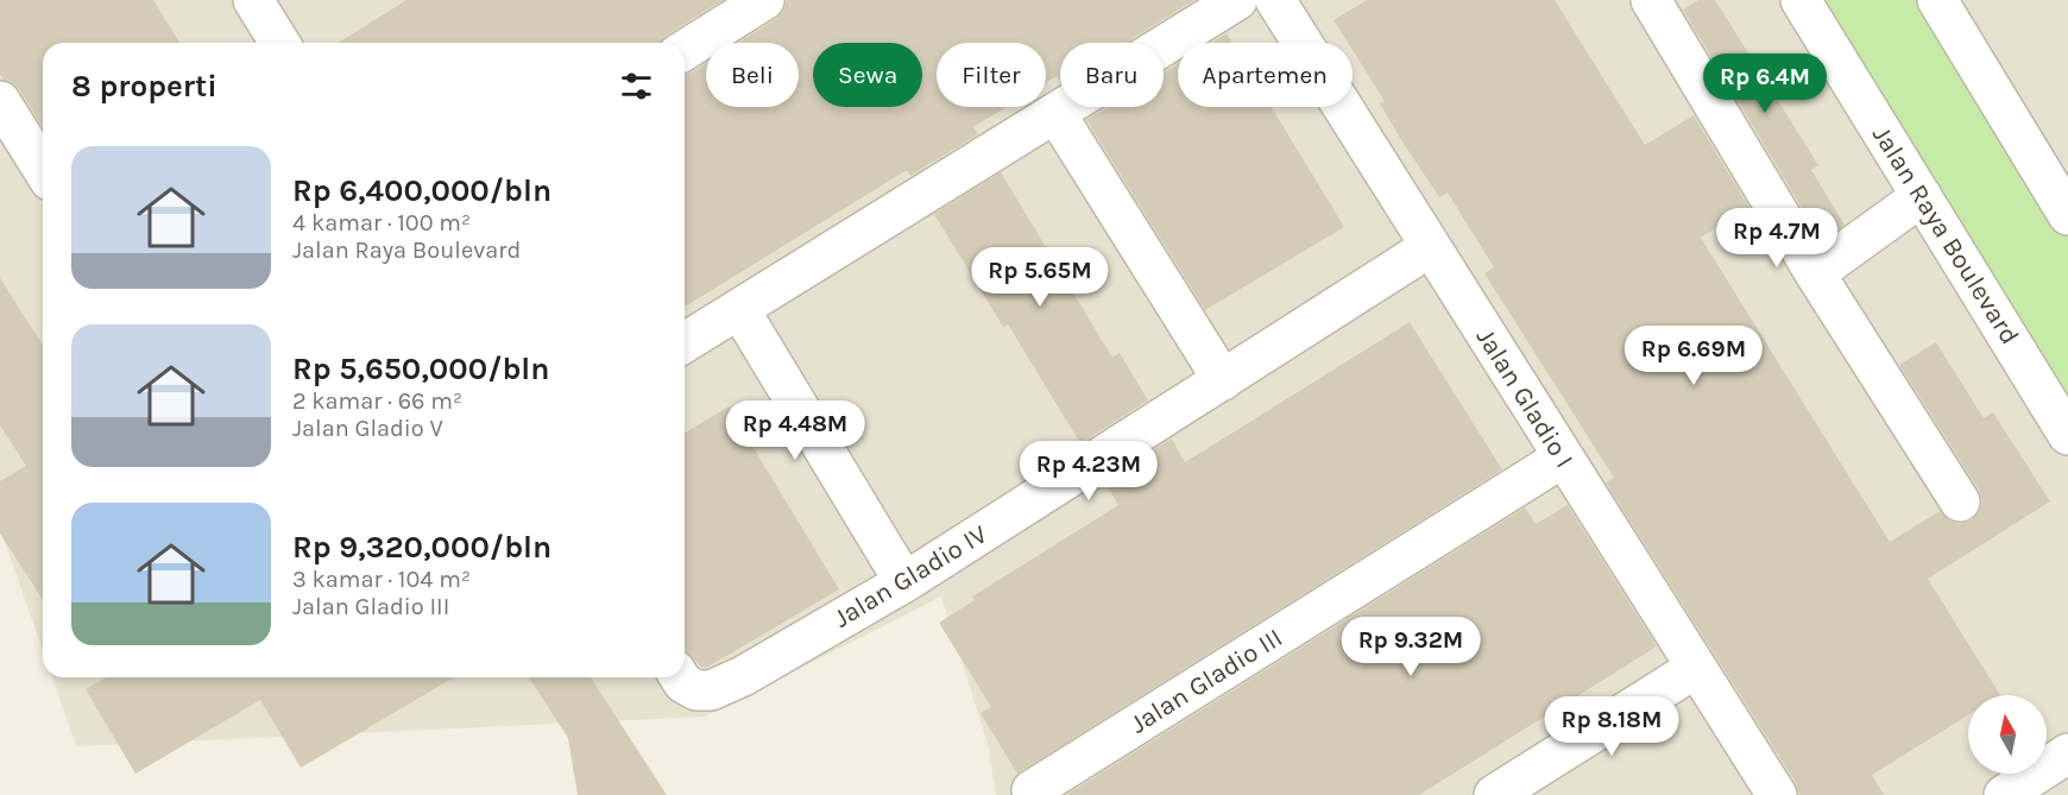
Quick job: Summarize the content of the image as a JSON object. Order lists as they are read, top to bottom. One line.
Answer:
{"streets":{"street":["Jalan Raya Boulevard","Jalan Gladio I","Jalan Gladio IV","Jalan Gladio III"]},"crossings":[["Jalan Gladio I","Jalan Gladio IV"],["Jalan Gladio I","Jalan Gladio III"]],"north":"top","page":{"chip":["Beli","Sewa","Filter","Baru","Apartemen"],"heading":"8 properti","price":["Rp 6.4M","Rp 4.7M","Rp 5.65M","Rp 6.69M","Rp 4.48M","Rp 4.23M","Rp 9.32M","Rp 8.18M"],"list":[{"name":"Rp 6,400,000/bln","note":"4 kamar · 100 m² · Jalan Raya Boulevard"},{"name":"Rp 5,650,000/bln","note":"2 kamar · 66 m² · Jalan Gladio V"},{"name":"Rp 9,320,000/bln","note":"3 kamar · 104 m² · Jalan Gladio III"}]}}
